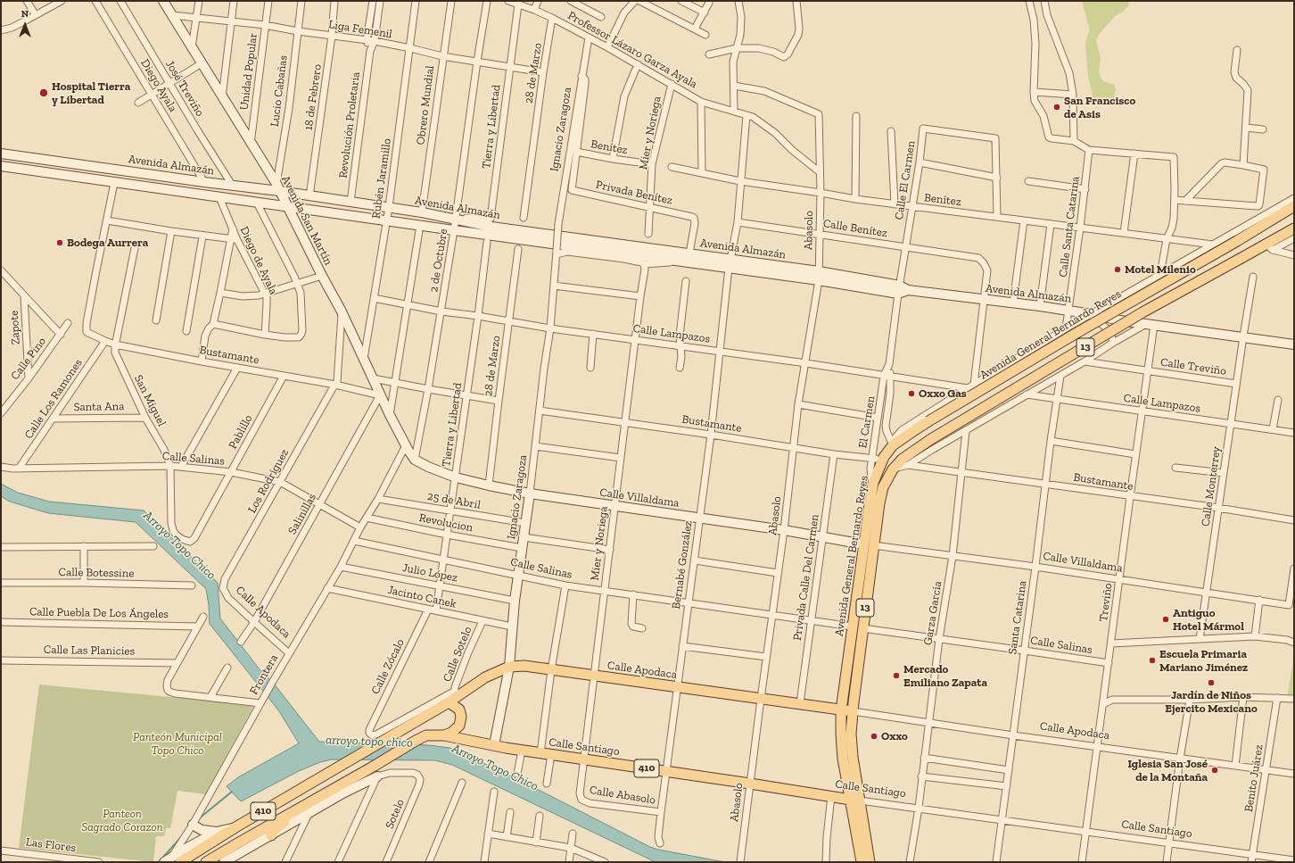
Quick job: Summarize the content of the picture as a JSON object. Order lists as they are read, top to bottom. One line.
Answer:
{"streets":{"main road":["Ignacio Zaragoza","Avenida Almazán","Avenida San Martín","Avenida General Bernardo Reyes","13","Calle Villaldama","Calle Apodaca","Calle Santiago","410"],"street":["Liga Femenil","Professor Lázaro Garza Ayala","Unidad Popular","28 de Marzo","Diego Ayala","José Treviño","Lucio Cabañas","18 de Febrero","Obrero Mundial","Revolución Proletaria","Tierra y Libertad","Mier y Noriega","Benítez","Rubén Jaramillo","Calle El Carmen","Privada Benítez","Calle Santa Catarina","Calle Benítez","Abasolo","Diego de Ayala","2 de Octubre","Zapote","Calle Lampazos","Bustamante","Calle Pino","Calle Treviño","Calle Los Ramones","San Miguel","Santa Ana","El Carmen","Pablillo","Calle Salinas","Los Rodríguez","Calle Monterrey","25 de Abril","Salinillas","Revolucion","Bernabé González","Calle Botessine","Julio López","Privada Calle Del Carmen","Jacinto Canek","Treviño","Calle Puebla De Los Ángeles","Garza García","Santa Catarina","Calle Las Planicies","Calle Sotelo","Calle Zócalo","Frontera","Benito Juárez","Calle Abasolo","Sotelo","Las Flores"]},"crossings":[["Liga Femenil","Unidad Popular"],["Liga Femenil","28 de Marzo"],["Liga Femenil","Lucio Cabañas"],["Liga Femenil","18 de Febrero"],["Liga Femenil","Obrero Mundial"],["Liga Femenil","Revolución Proletaria"],["Liga Femenil","Tierra y Libertad"],["Liga Femenil","Rubén Jaramillo"],["Liga Femenil","Avenida San Martín"],["Liga Femenil","2 de Octubre"],["Professor Lázaro Garza Ayala","28 de Marzo"],["Professor Lázaro Garza Ayala","Tierra y Libertad"],["Professor Lázaro Garza Ayala","Ignacio Zaragoza"],["Professor Lázaro Garza Ayala","Mier y Noriega"],["Professor Lázaro Garza Ayala","Abasolo"],["Professor Lázaro Garza Ayala","Bernabé González"],["Unidad Popular","Avenida San Martín"],["28 de Marzo","Calle Lampazos"],["28 de Marzo","Calle Villaldama"],["Diego Ayala","Avenida Almazán"],["José Treviño","Avenida Almazán"],["Lucio Cabañas","Avenida Almazán"],["Lucio Cabañas","Avenida San Martín"],["18 de Febrero","Avenida Almazán"],["Obrero Mundial","Avenida Almazán"],["Revolución Proletaria","Avenida Almazán"],["Tierra y Libertad","Avenida Almazán"],["Tierra y Libertad","2 de Octubre"],["Tierra y Libertad","Calle Lampazos"],["Tierra y Libertad","Calle Salinas"],["Tierra y Libertad","Calle Villaldama"],["Tierra y Libertad","25 de Abril"],["Tierra y Libertad","Revolucion"],["Tierra y Libertad","Julio López"],["Tierra y Libertad","Jacinto Canek"],["Ignacio Zaragoza","Benítez"],["Ignacio Zaragoza","Calle Lampazos"],["Ignacio Zaragoza","Bustamante"],["Ignacio Zaragoza","Calle Salinas"],["Ignacio Zaragoza","Calle Villaldama"],["Ignacio Zaragoza","25 de Abril"],["Ignacio Zaragoza","Revolucion"],["Ignacio Zaragoza","Julio López"],["Ignacio Zaragoza","Jacinto Canek"],["Ignacio Zaragoza","Calle Apodaca"],["Ignacio Zaragoza","Calle Santiago"],["Mier y Noriega","Benítez"],["Mier y Noriega","Privada Benítez"],["Mier y Noriega","Calle Lampazos"],["Mier y Noriega","Bustamante"],["Mier y Noriega","Calle Salinas"],["Mier y Noriega","Calle Villaldama"],["Mier y Noriega","Calle Apodaca"],["Mier y Noriega","Calle Santiago"],["Mier y Noriega","Calle Abasolo"],["Benítez","Calle El Carmen"],["Benítez","Privada Benítez"],["Benítez","Calle Santa Catarina"],["Benítez","Abasolo"],["Benítez","Bernabé González"],["Avenida Almazán","Rubén Jaramillo"],["Avenida Almazán","Calle El Carmen"],["Avenida Almazán","Privada Benítez"],["Avenida Almazán","Avenida San Martín"],["Avenida Almazán","Calle Santa Catarina"],["Avenida Almazán","Abasolo"],["Avenida Almazán","Diego de Ayala"],["Avenida Almazán","2 de Octubre"],["Avenida Almazán","El Carmen"],["Avenida Almazán","Calle Monterrey"],["Avenida Almazán","Bernabé González"],["Avenida Almazán","Treviño"],["Rubén Jaramillo","Avenida San Martín"],["Rubén Jaramillo","Calle Lampazos"],["Calle El Carmen","Calle Benítez"],["Calle El Carmen","El Carmen"],["Avenida San Martín","2 de Octubre"],["Avenida San Martín","Bustamante"],["Avenida San Martín","Los Rodríguez"],["Avenida San Martín","Calle Villaldama"],["Avenida San Martín","Salinillas"],["Avenida San Martín","Frontera"],["Calle Benítez","Abasolo"],["Calle Benítez","Bernabé González"],["Abasolo","Calle Lampazos"],["Abasolo","Bustamante"],["Abasolo","Calle Salinas"],["Abasolo","Calle Villaldama"],["Abasolo","Calle Apodaca"],["Abasolo","Calle Santiago"],["2 de Octubre","Calle Lampazos"],["2 de Octubre","Calle Villaldama"],["Zapote","Calle Pino"],["Calle Lampazos","El Carmen"],["Calle Lampazos","Calle Monterrey"],["Calle Lampazos","Bernabé González"],["Calle Lampazos","Treviño"],["Calle Lampazos","Santa Catarina"],["Avenida General Bernardo Reyes","Bustamante"],["Avenida General Bernardo Reyes","El Carmen"],["Avenida General Bernardo Reyes","Calle Salinas"],["Avenida General Bernardo Reyes","Calle Villaldama"],["Avenida General Bernardo Reyes","Calle Apodaca"],["Avenida General Bernardo Reyes","Calle Santiago"],["Avenida General Bernardo Reyes","410"],["Bustamante","Calle Los Ramones"],["Bustamante","San Miguel"],["Bustamante","El Carmen"],["Bustamante","Pablillo"],["Bustamante","Los Rodríguez"],["Bustamante","Calle Monterrey"],["Bustamante","Salinillas"],["Bustamante","Bernabé González"],["Bustamante","Privada Calle Del Carmen"],["Bustamante","Treviño"],["Bustamante","Garza García"],["Bustamante","Santa Catarina"],["Calle Treviño","Calle Monterrey"],["Calle Treviño","Treviño"],["Calle Los Ramones","Santa Ana"],["Calle Los Ramones","Calle Salinas"],["San Miguel","Santa Ana"],["San Miguel","Pablillo"],["San Miguel","Calle Salinas"],["Pablillo","Calle Salinas"],["Calle Salinas","Los Rodríguez"],["Calle Salinas","Salinillas"],["Calle Salinas","Bernabé González"],["Calle Salinas","Privada Calle Del Carmen"],["Calle Salinas","Treviño"],["Calle Salinas","Garza García"],["Calle Salinas","Santa Catarina"],["Calle Salinas","Frontera"],["Los Rodríguez","Calle Apodaca"],["Calle Monterrey","Calle Villaldama"],["Calle Villaldama","Bernabé González"],["Calle Villaldama","Privada Calle Del Carmen"],["Calle Villaldama","Treviño"],["Calle Villaldama","Garza García"],["Calle Villaldama","Santa Catarina"],["25 de Abril","Frontera"],["Salinillas","Calle Apodaca"],["Revolucion","Frontera"],["Bernabé González","Calle Apodaca"],["Bernabé González","Calle Santiago"],["Bernabé González","Calle Abasolo"],["Julio López","Frontera"],["Privada Calle Del Carmen","Calle Apodaca"],["Jacinto Canek","Calle Sotelo"],["Jacinto Canek","Calle Zócalo"],["Jacinto Canek","Frontera"],["Treviño","Calle Apodaca"],["Treviño","Calle Santiago"],["Calle Apodaca","Garza García"],["Calle Apodaca","Santa Catarina"],["Calle Apodaca","Calle Sotelo"],["Calle Apodaca","Calle Zócalo"],["Calle Apodaca","Frontera"],["Calle Apodaca","410"],["Calle Apodaca","Benito Juárez"],["Garza García","Calle Santiago"],["Santa Catarina","Calle Santiago"],["Calle Santiago","410"],["Calle Santiago","Benito Juárez"]],"water":["Arroyo Topo Chico","arroyo topo chico"],"parks":["Panteón Municipal Topo Chico","Panteon Sagrado Corazon"],"places":["Hospital Tierra y Libertad","San Francisco de Asis","Bodega Aurrera","Motel Milenio","Oxxo Gas","Antiguo Hotel Mármol","Escuela Primaria Mariano Jiménez","Mercado Emiliano Zapata","Jardín de Niños Ejercito Mexicano","Oxxo","Iglesia San José de la Montaña"],"north":"top"}
